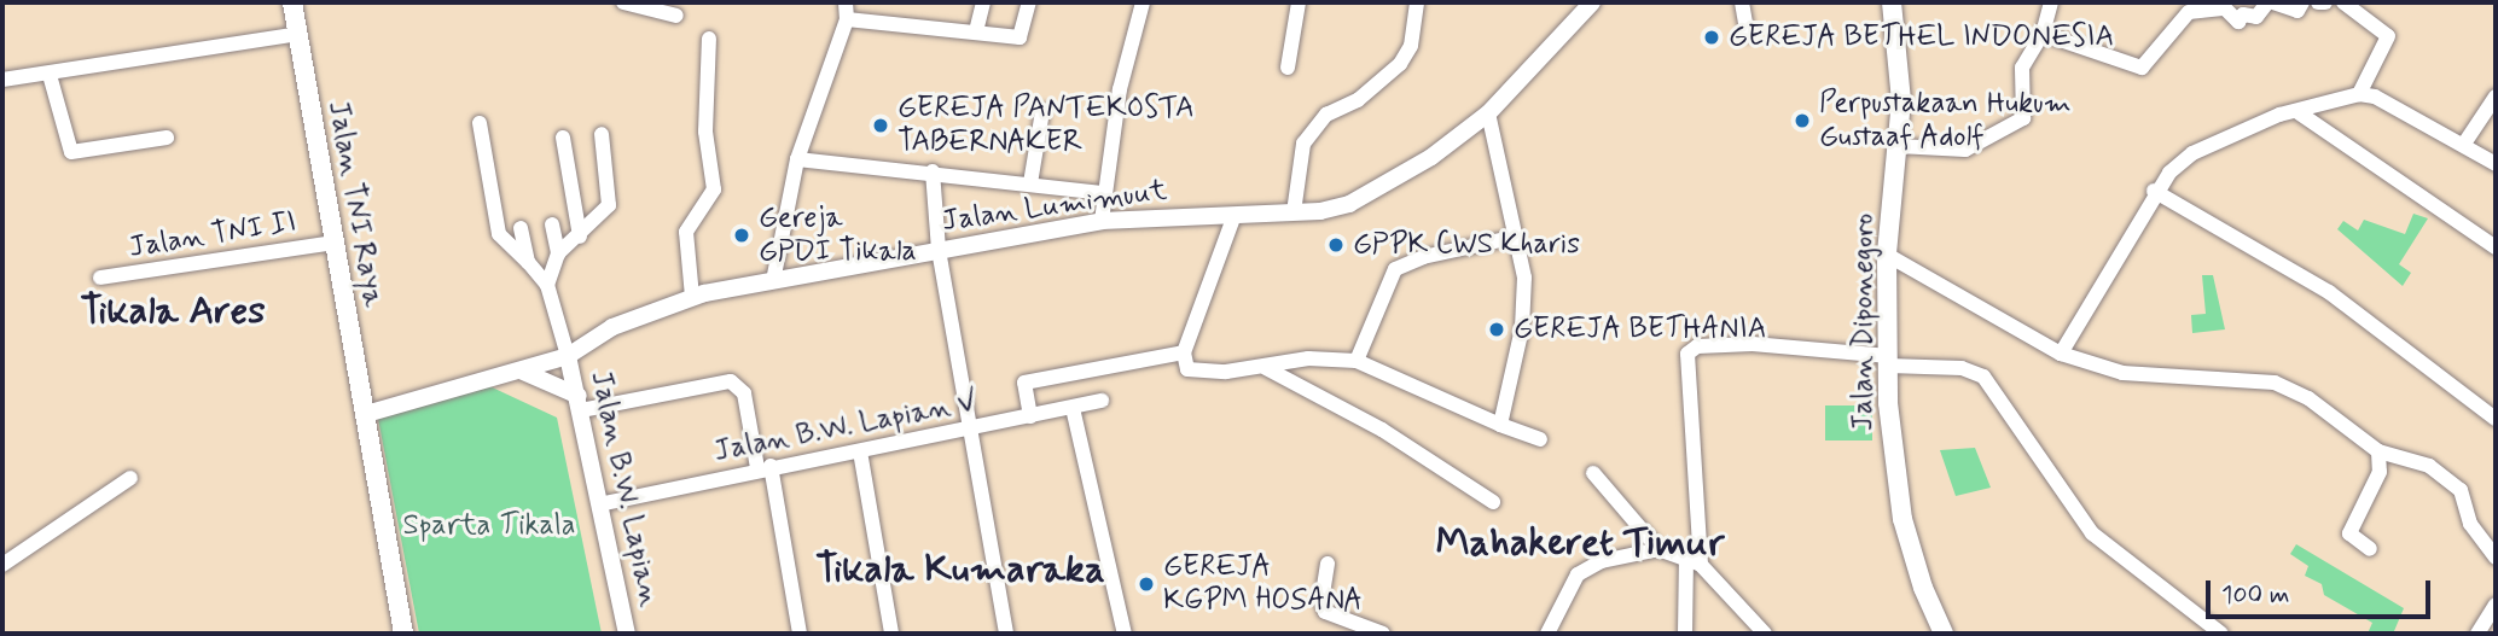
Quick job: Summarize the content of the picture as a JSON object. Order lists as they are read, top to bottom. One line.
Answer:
{"streets":{"main road":["Jalan TNI Raya","Jalan Diponegoro"],"street":["Jalan Lumimuut","Jalan TNI II","Jalan B.W. Lapian V","Jalan B.W. Lapian"]},"crossings":[["Jalan TNI Raya","Jalan Lumimuut"],["Jalan TNI Raya","Jalan TNI II"],["Jalan Lumimuut","Jalan B.W. Lapian"],["Jalan B.W. Lapian V","Jalan B.W. Lapian"]],"districts":["Tikala Ares","Mahakeret Timur","Tikala Kumaraka"],"parks":["Sparta Tikala"],"places":["GEREJA BETHEL INDONESIA","Perpustakaan Hukum Gustaaf Adolf","GEREJA PANTEKOSTA TABERNAKER","Gereja GPDI Tikala","GPPK CWS Kharis","GEREJA BETHANIA","GEREJA KGPM HOSANA"],"scale_bar":"100 m"}
